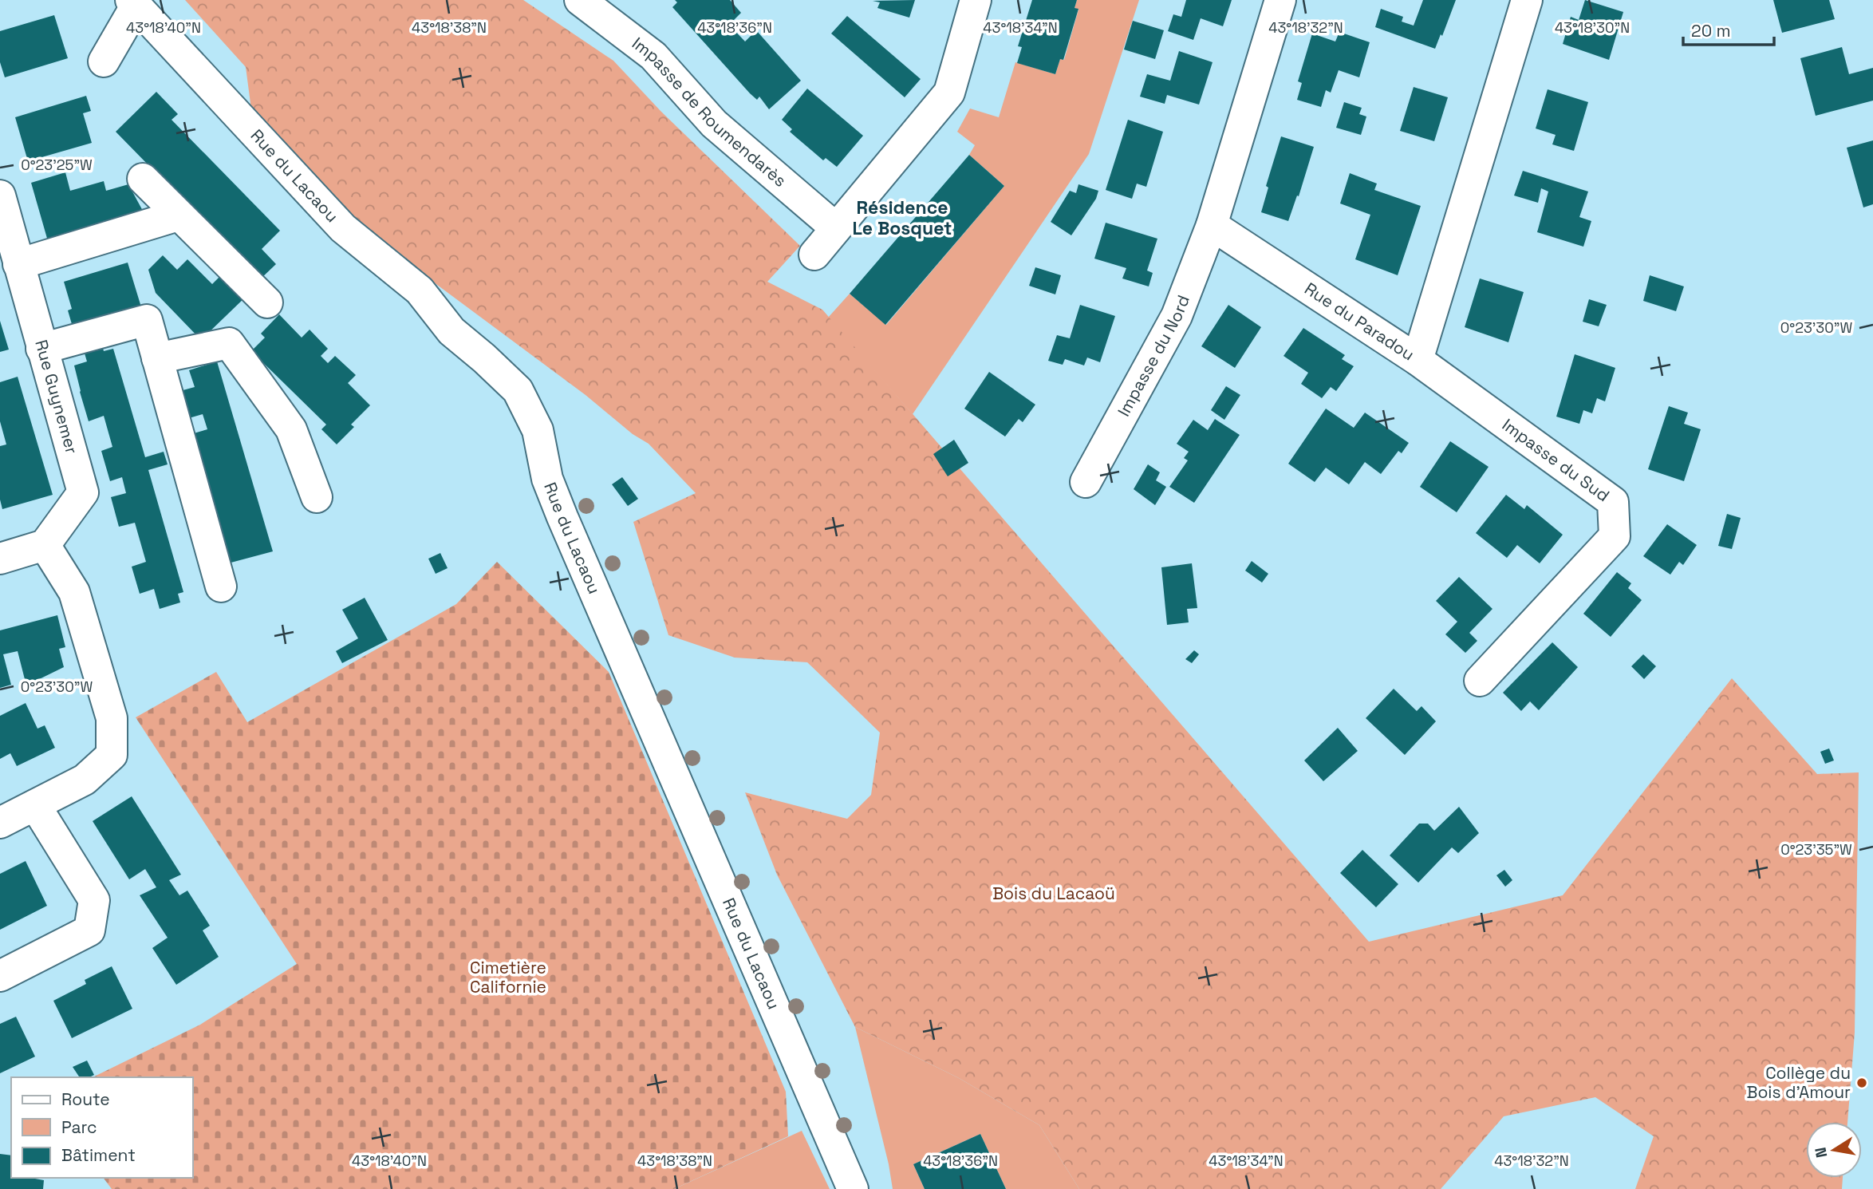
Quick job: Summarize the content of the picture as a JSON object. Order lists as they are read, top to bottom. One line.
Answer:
{"streets":{"street":["Impasse de Roumendarès","Rue du Lacaou","Rue du Paradou","Impasse du Nord","Rue Guynemer","Impasse du Sud"]},"crossings":[["Rue du Paradou","Impasse du Nord"],["Rue du Paradou","Impasse du Sud"]],"districts":["Résidence Le Bosquet"],"parks":["Bois du Lacaoü","Cimetière Californie"],"places":["Collège du Bois d'Amour"],"legend":["Route","Parc","Bâtiment"],"scale_bar":"20 m","north":"left","coordinates":["43°18'32\"N","43°18'40\"N","43°18'38\"N","43°18'36\"N","43°18'34\"N","43°18'30\"N","0°23'25\"W","0°23'30\"W","0°23'35\"W"]}
